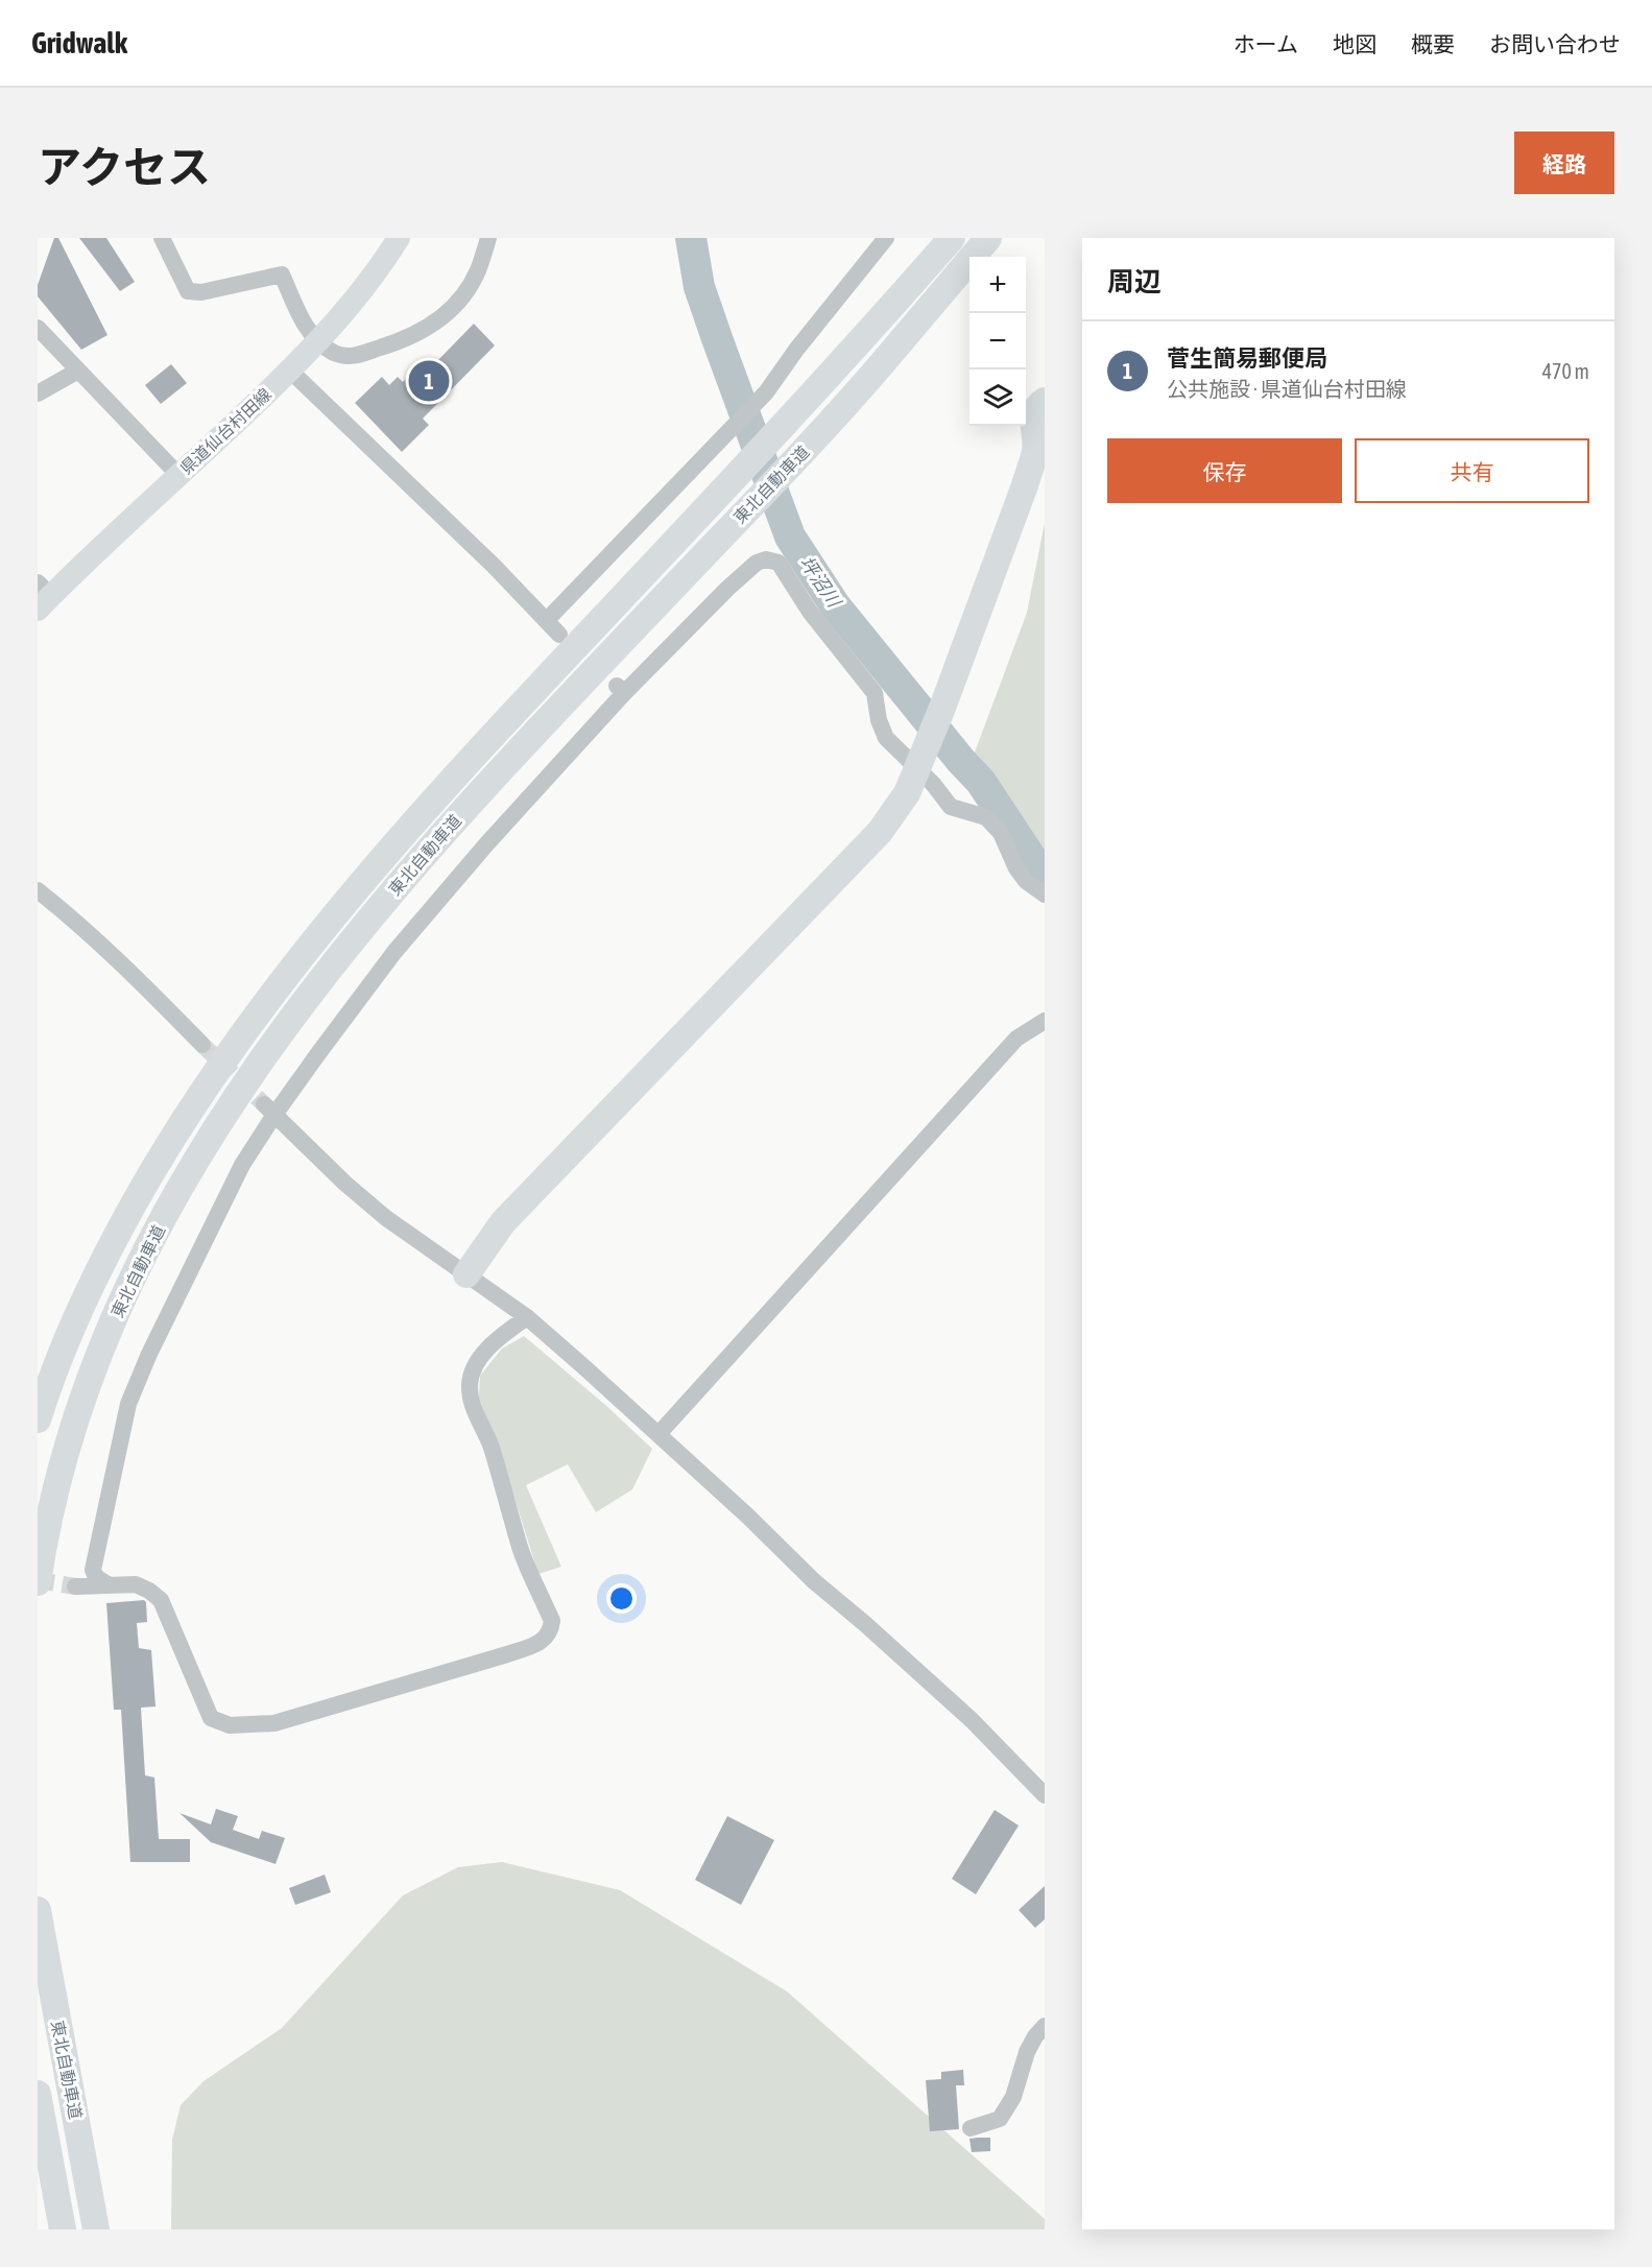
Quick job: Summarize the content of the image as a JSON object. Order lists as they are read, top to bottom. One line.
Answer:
{"streets":{"highway":["東北自動車道"],"main road":["県道仙台村田線"]},"water":["坪沼川"],"page":{"header":"Gridwalk","nav":["ホーム","地図","概要","お問い合わせ"],"title":"アクセス","buttons":["経路",["保存","共有"]],"heading":"周辺","map_buttons":["+","−"],"list":[{"mark":"1","name":"菅生簡易郵便局","note":"公共施設 · 県道仙台村田線","value":"470 m"}],"pins":"1"}}
